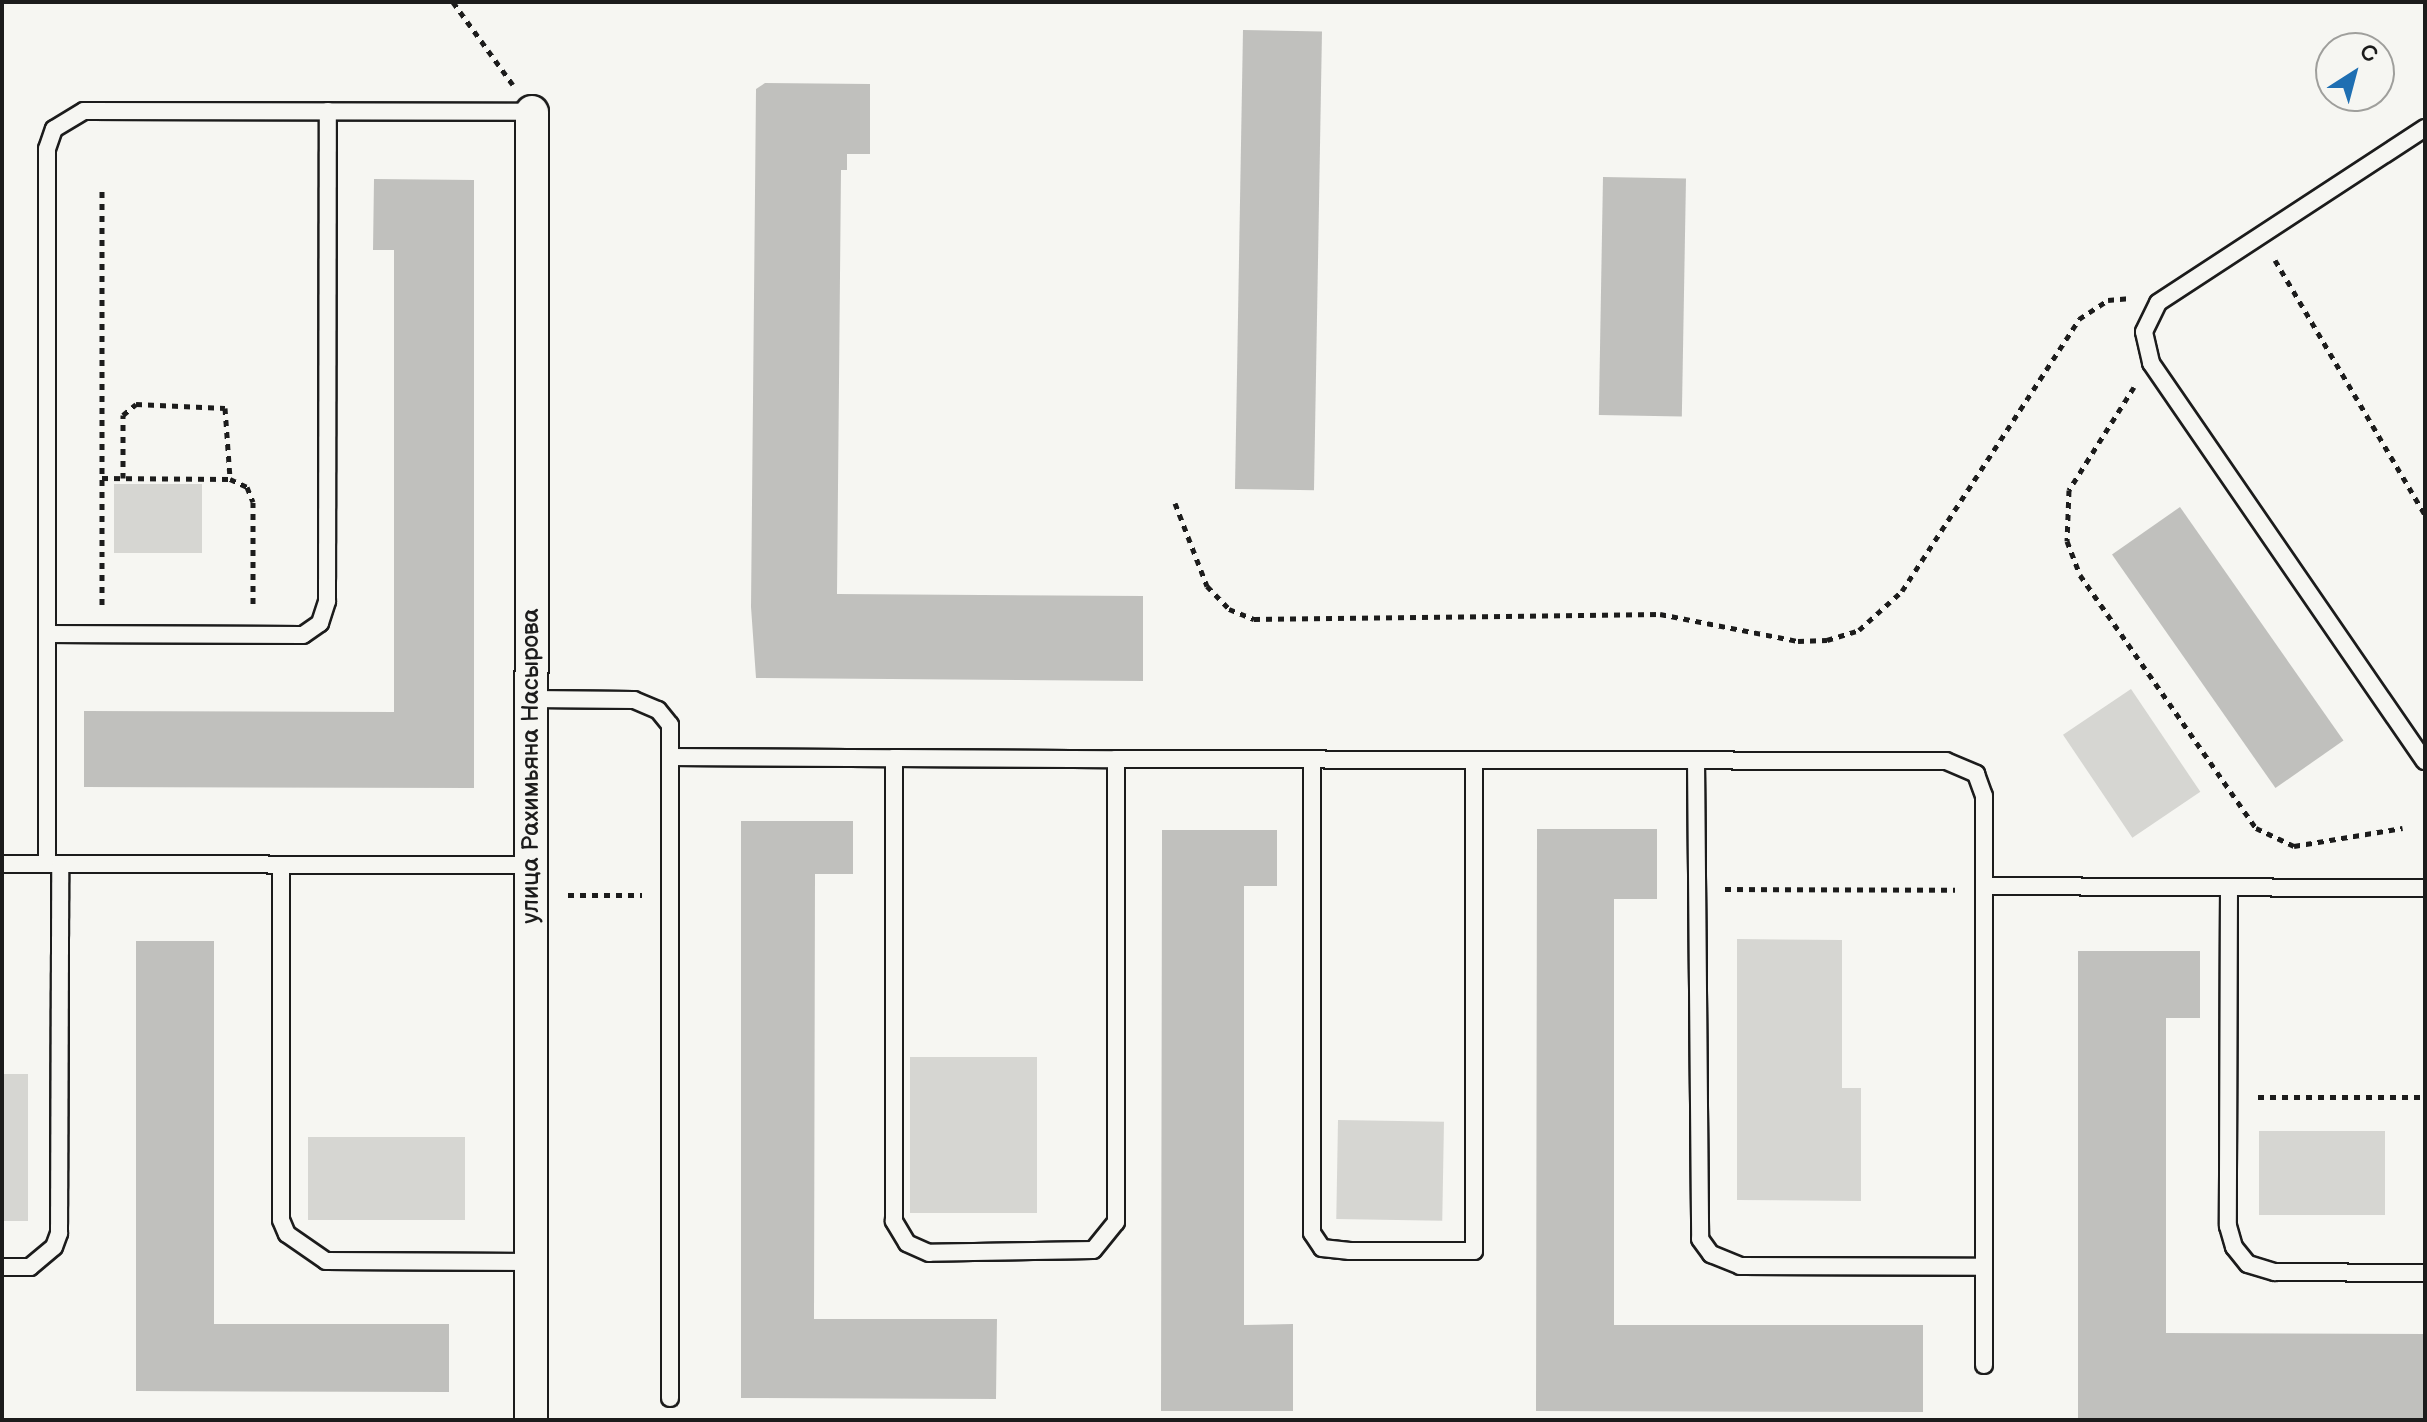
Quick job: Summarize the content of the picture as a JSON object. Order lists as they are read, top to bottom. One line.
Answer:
{"streets":{"street":["улица Рахимьяна Насырова"]},"north":"top right"}
